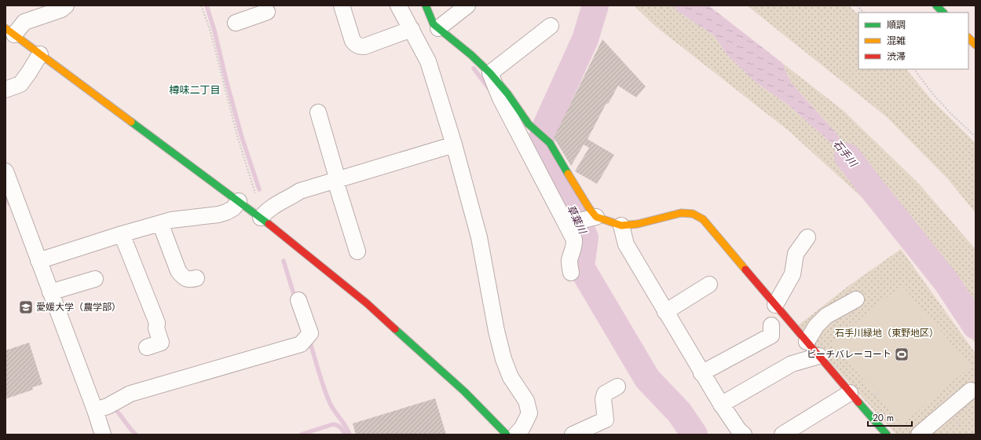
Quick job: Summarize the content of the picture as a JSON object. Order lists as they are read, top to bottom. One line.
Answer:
{"districts":["樽味二丁目"],"water":["石手川","草葉川"],"parks":["石手川緑地（東野地区）"],"places":{"school or university":["愛媛大学（農学部）"],"sports":["ビーチバレーコート"]},"legend":["順調","混雑","渋滞"],"scale_bar":"20 m"}
